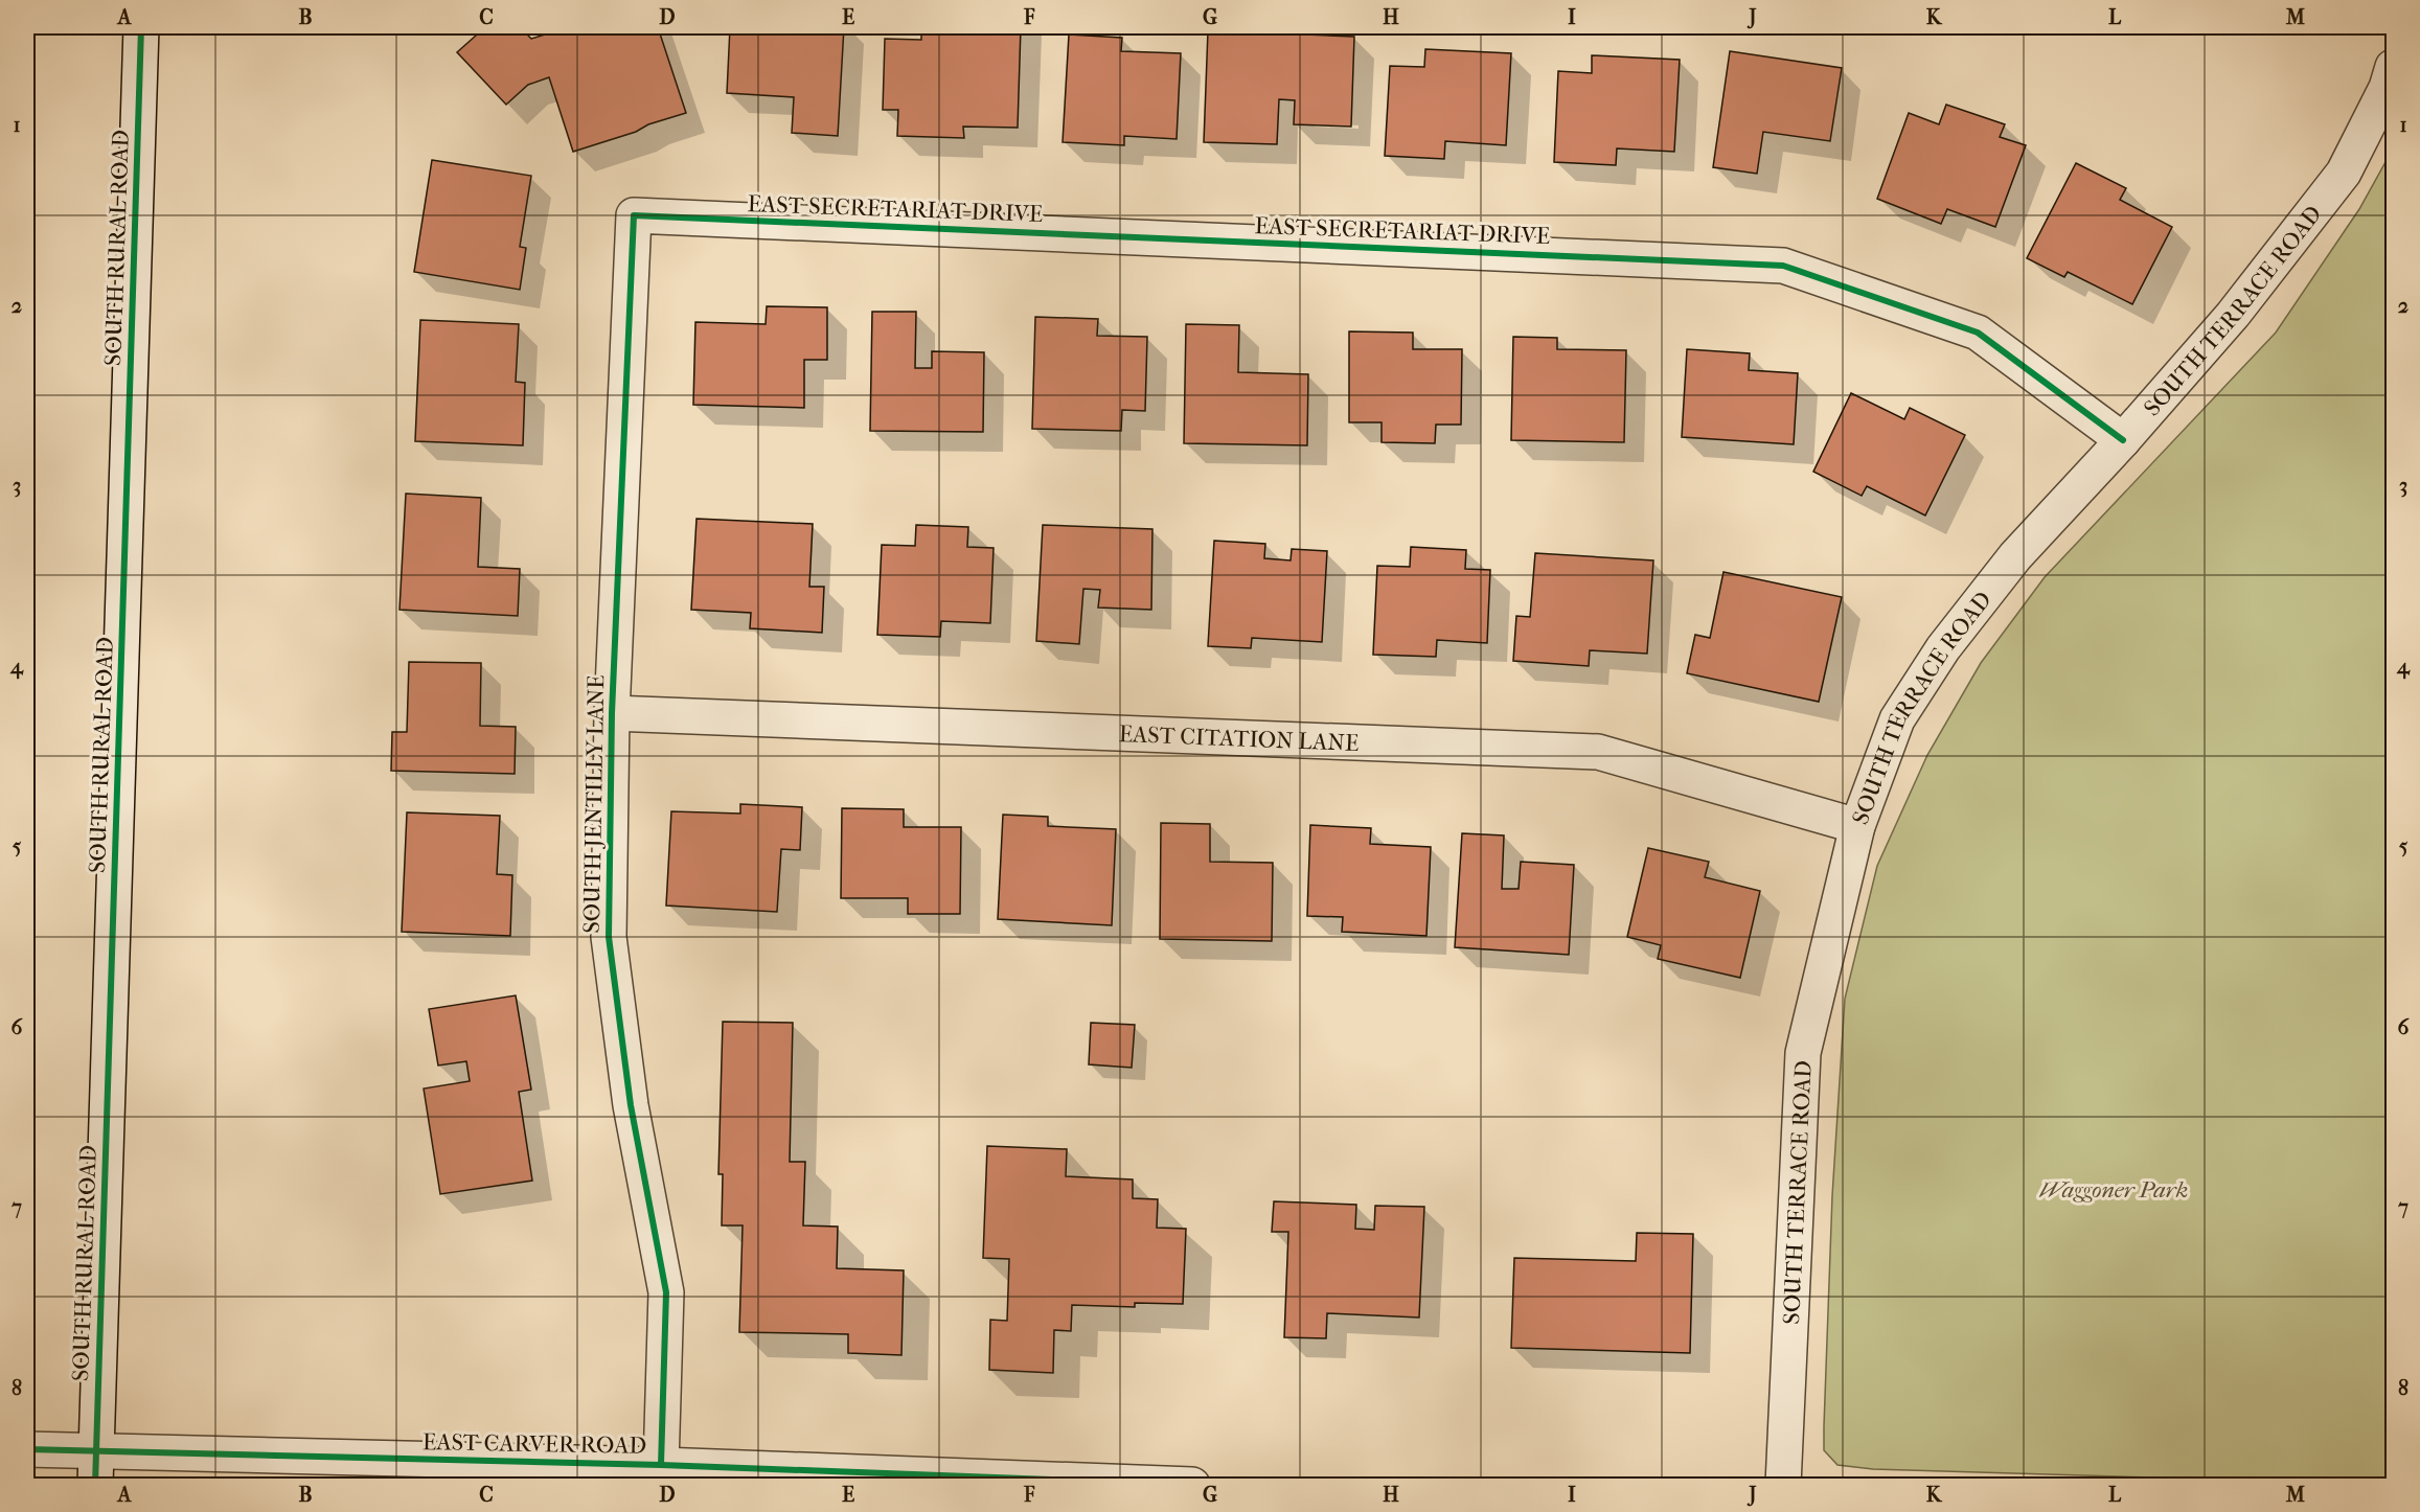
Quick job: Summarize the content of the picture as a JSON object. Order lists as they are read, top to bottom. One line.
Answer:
{"streets":{"street":["EAST SECRETARIAT DRIVE","SOUTH RURAL ROAD","SOUTH TERRACE ROAD","EAST CITATION LANE","SOUTH JENTILLY LANE","EAST CARVER ROAD"]},"crossings":[["EAST SECRETARIAT DRIVE","SOUTH TERRACE ROAD"],["EAST SECRETARIAT DRIVE","SOUTH JENTILLY LANE"],["SOUTH RURAL ROAD","EAST CARVER ROAD"],["SOUTH TERRACE ROAD","EAST CITATION LANE"],["EAST CITATION LANE","SOUTH JENTILLY LANE"],["SOUTH JENTILLY LANE","EAST CARVER ROAD"]],"parks":["Waggoner Park"],"grid":{"columns":["A","B","C","D","E","F","G","H","I","J","K","L","M"],"rows":["1","2","3","4","5","6","7","8"]}}
